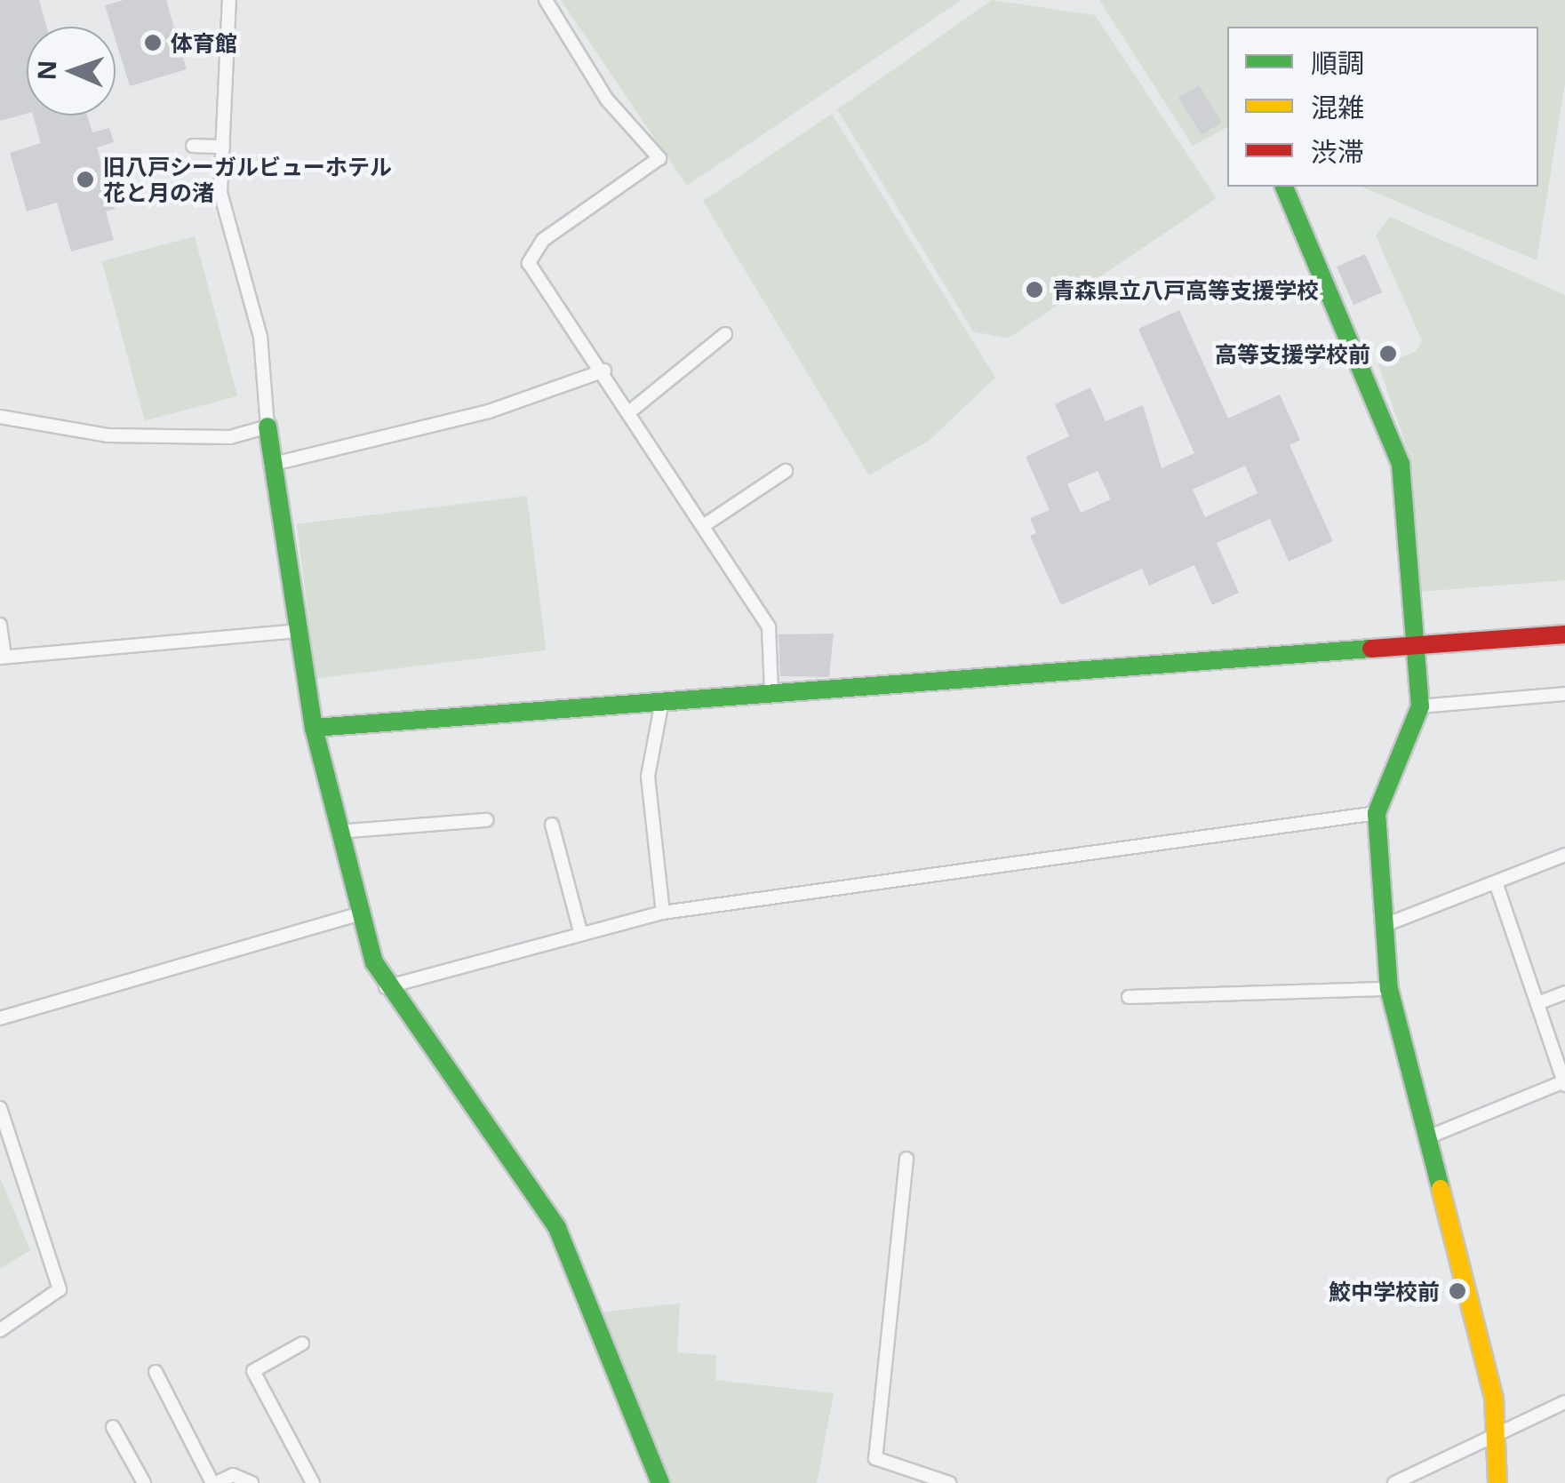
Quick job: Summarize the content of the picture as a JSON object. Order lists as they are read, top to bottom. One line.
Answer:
{"places":["体育館","旧八戸シーガルビューホテル 花と月の渚","青森県立八戸高等支援学校","高等支援学校前","鮫中学校前"],"legend":["順調","混雑","渋滞"],"north":"left"}
